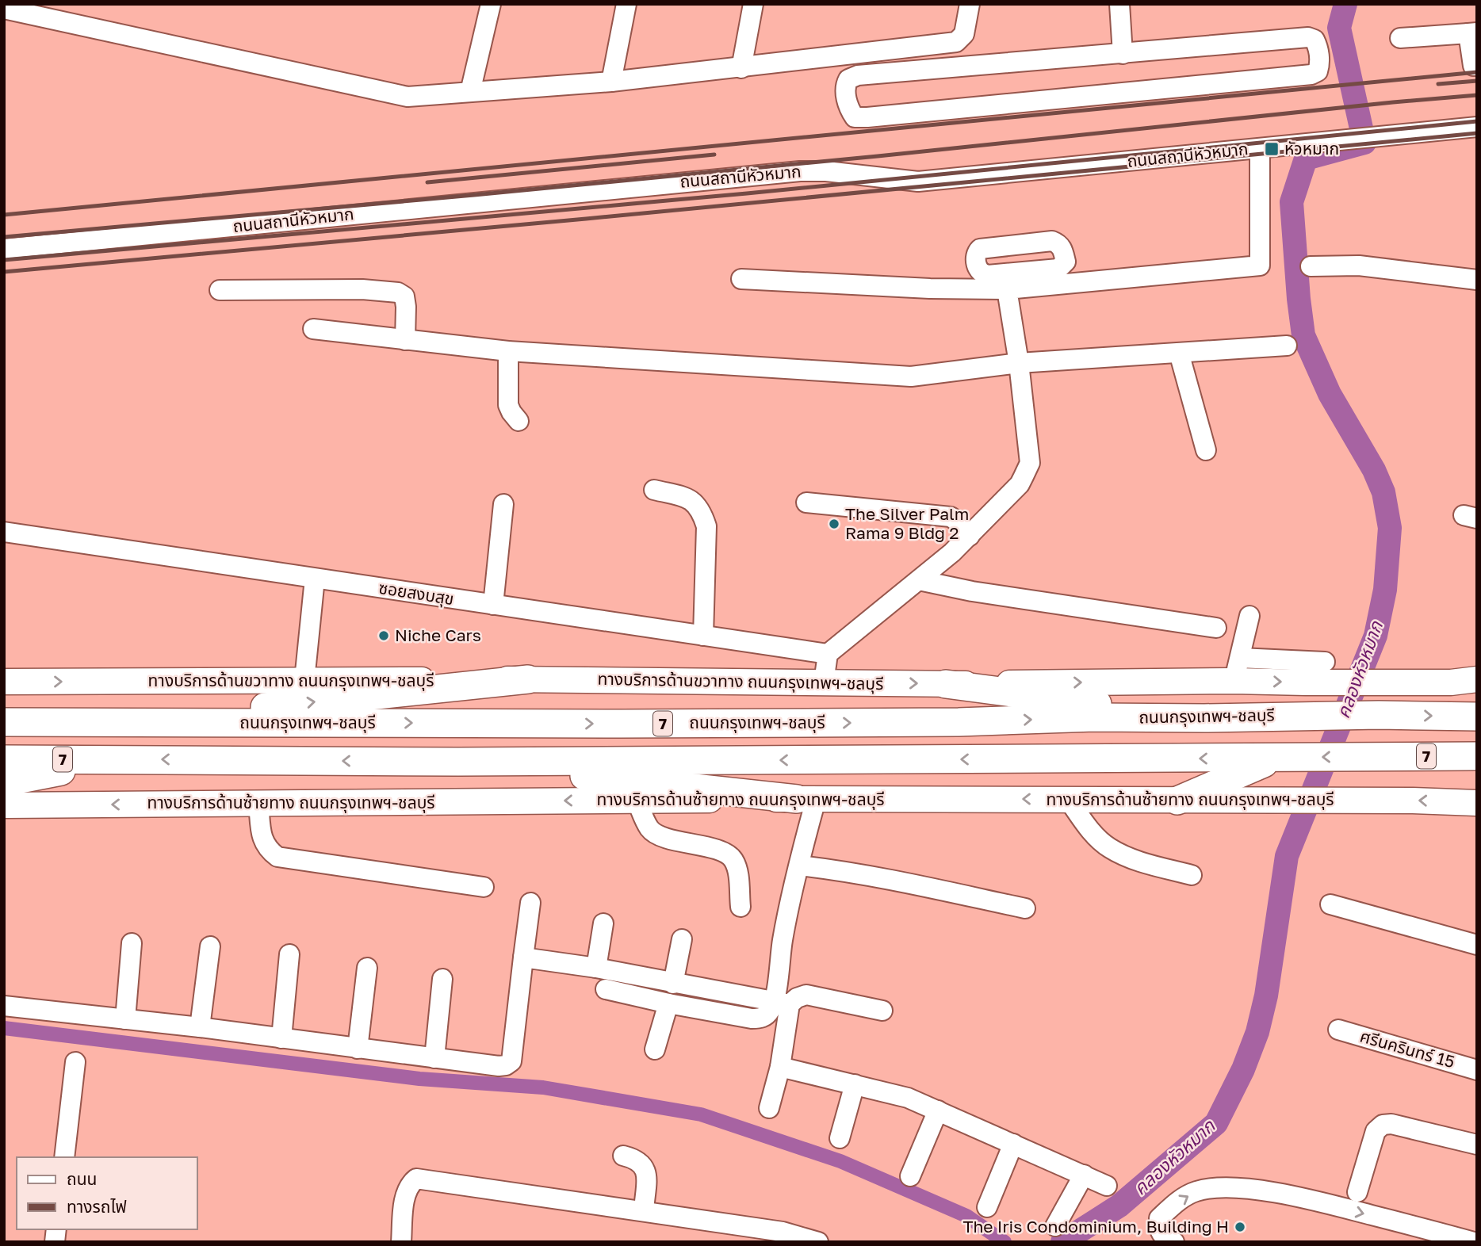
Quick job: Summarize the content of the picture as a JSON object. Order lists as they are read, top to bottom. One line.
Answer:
{"streets":{"highway":["ถนนกรุงเทพฯ-ชลบุรี","7"],"main road":["ทางบริการด้านขวาทาง ถนนกรุงเทพฯ-ชลบุรี","ทางบริการด้านซ้ายทาง ถนนกรุงเทพฯ-ชลบุรี"],"street":["ถนนสถานีหัวหมาก","ซอยสงบสุข","ศรีนครินทร์ 15"]},"one_way":["ทางบริการด้านขวาทาง ถนนกรุงเทพฯ-ชลบุรี","ทางบริการด้านซ้ายทาง ถนนกรุงเทพฯ-ชลบุรี"],"water":["คลองหัวหมาก"],"places":{"transit":["หัวหมาก"],"other":["The Silver Palm Rama 9 Bldg 2","Niche Cars","The Iris Condominium, Building H"]},"legend":["ถนน","ทางรถไฟ"]}
